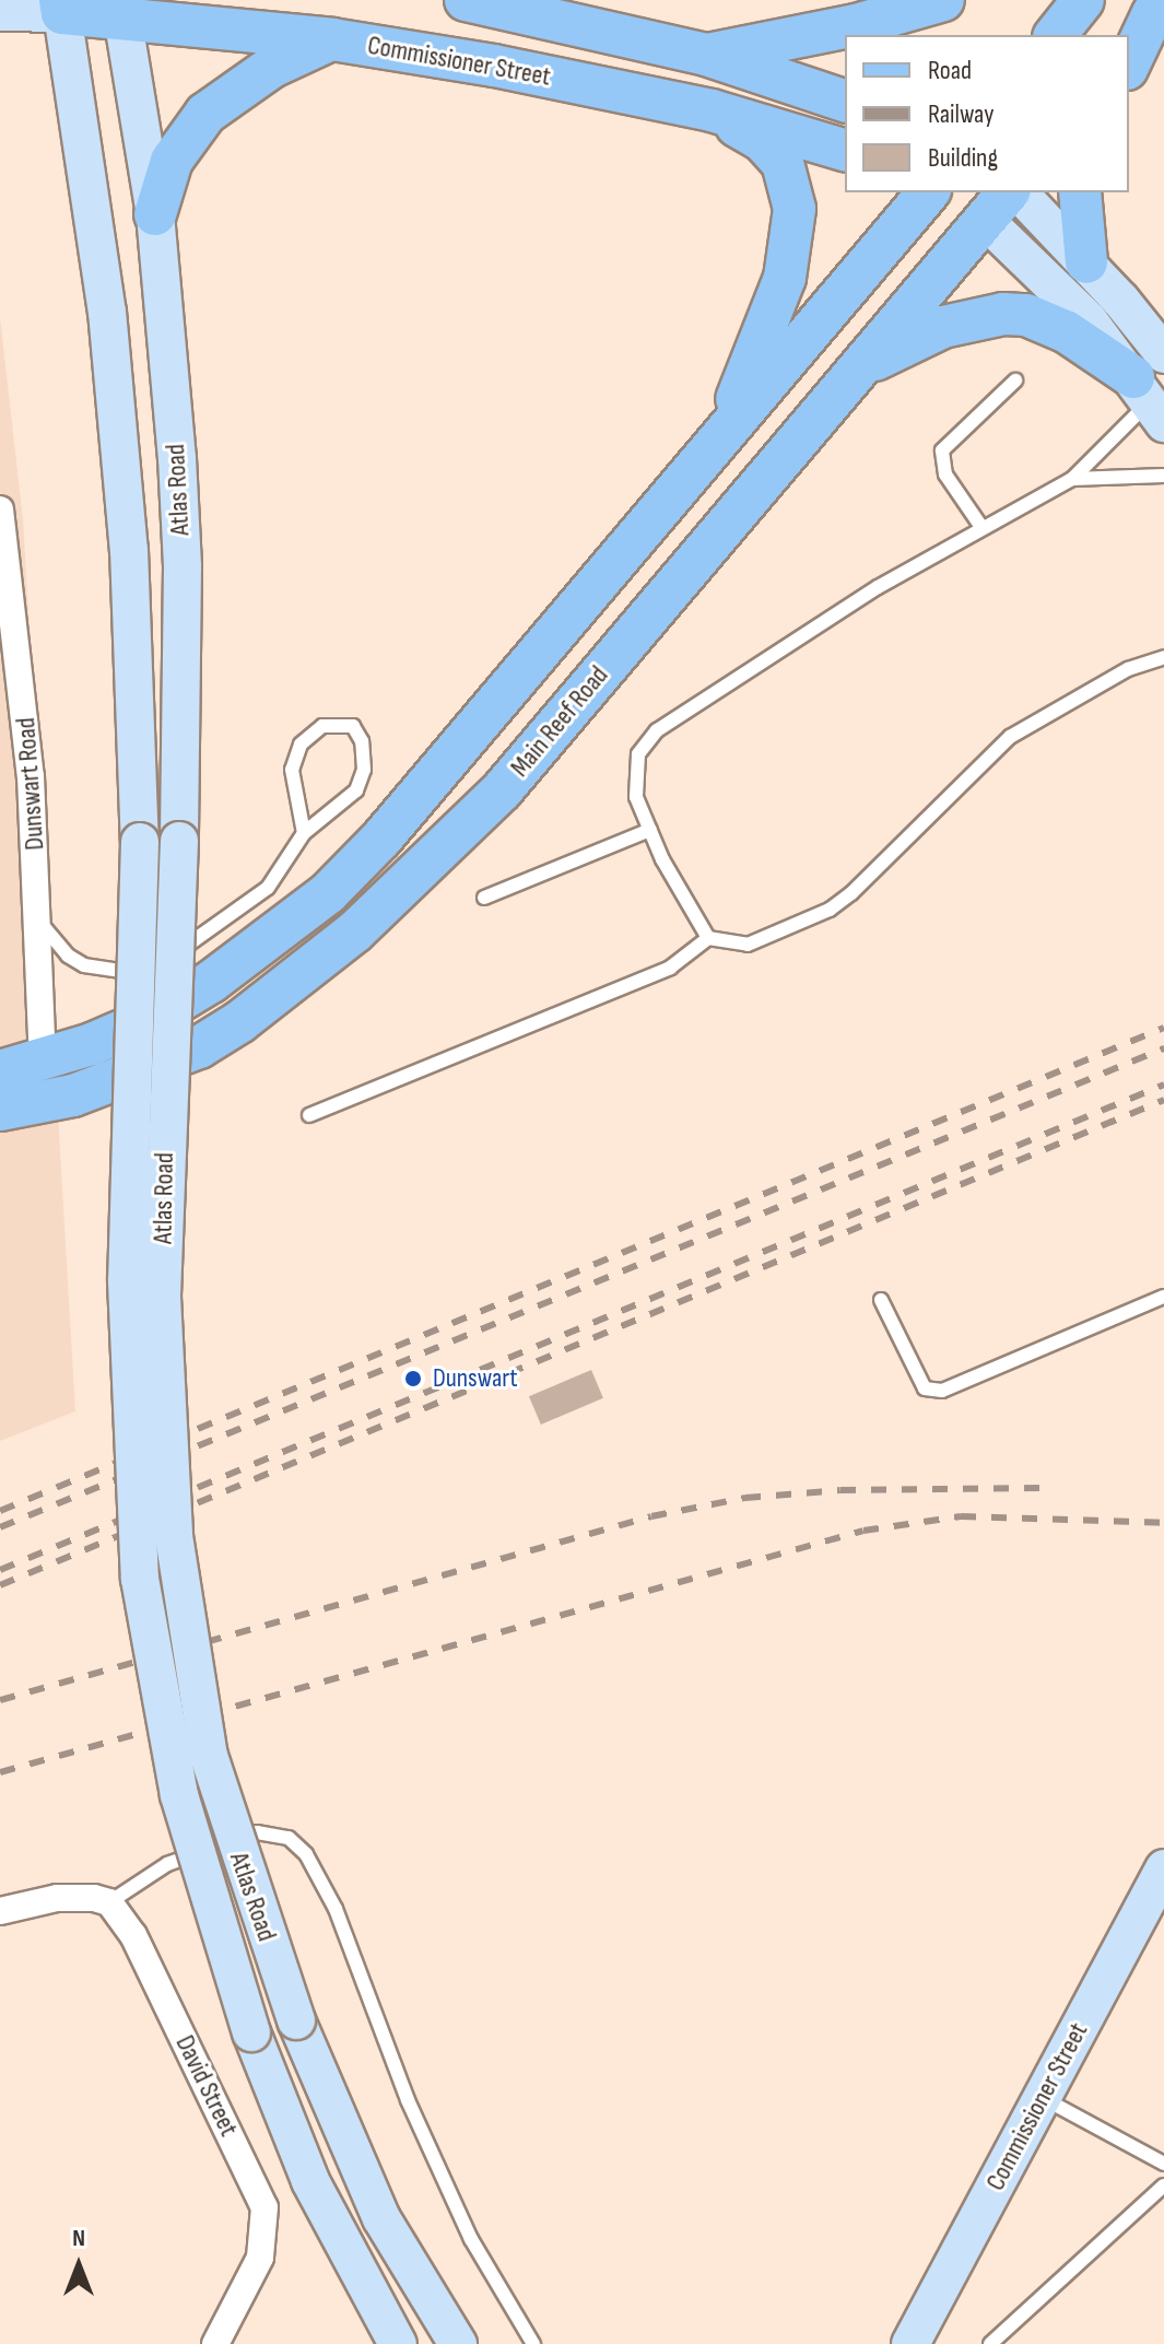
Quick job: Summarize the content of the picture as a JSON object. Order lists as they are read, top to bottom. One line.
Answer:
{"streets":{"main road":["Commissioner Street","Atlas Road","Main Reef Road"],"street":["Dunswart Road","David Street"]},"crossings":[["Commissioner Street","Atlas Road"]],"places":["Dunswart"],"legend":["Road","Railway","Building"],"north":"top"}
